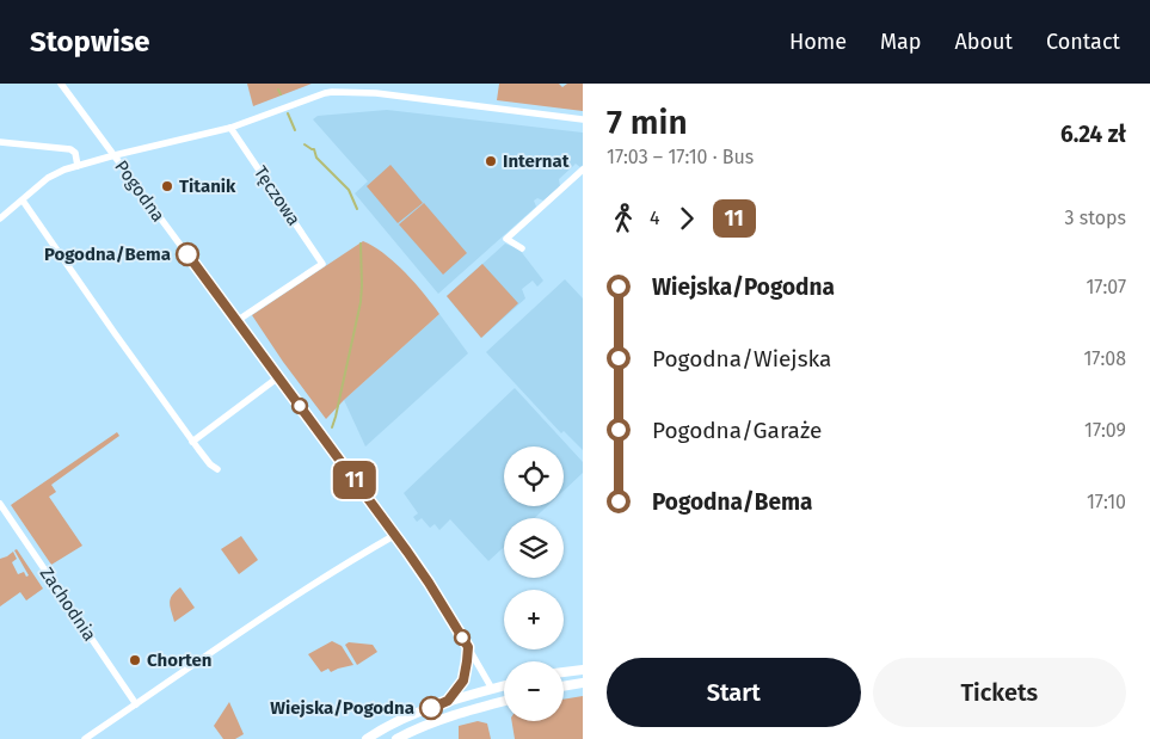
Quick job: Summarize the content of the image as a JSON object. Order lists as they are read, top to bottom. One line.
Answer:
{"streets":{"street":["Pogodna","Tęczowa","Zachodnia"]},"crossings":[["Pogodna","Tęczowa"]],"places":["Internat","Titanik","Pogodna/Bema","Chorten","Wiejska/Pogodna"],"lines":["bus line 11"],"page":{"header":"Stopwise","nav":["Home","Map","About","Contact"],"on_map":"11","heading":["7 min","17:03 – 17:10 · Bus","6.24 zł"],"legs":["4","11","3 stops"],"list":[{"name":"Wiejska/Pogodna","value":"17:07"},{"name":"Pogodna/Wiejska","value":"17:08"},{"name":"Pogodna/Garaże","value":"17:09"},{"name":"Pogodna/Bema","value":"17:10"}],"map_buttons":["+","−"],"buttons":["Start","Tickets"]}}
